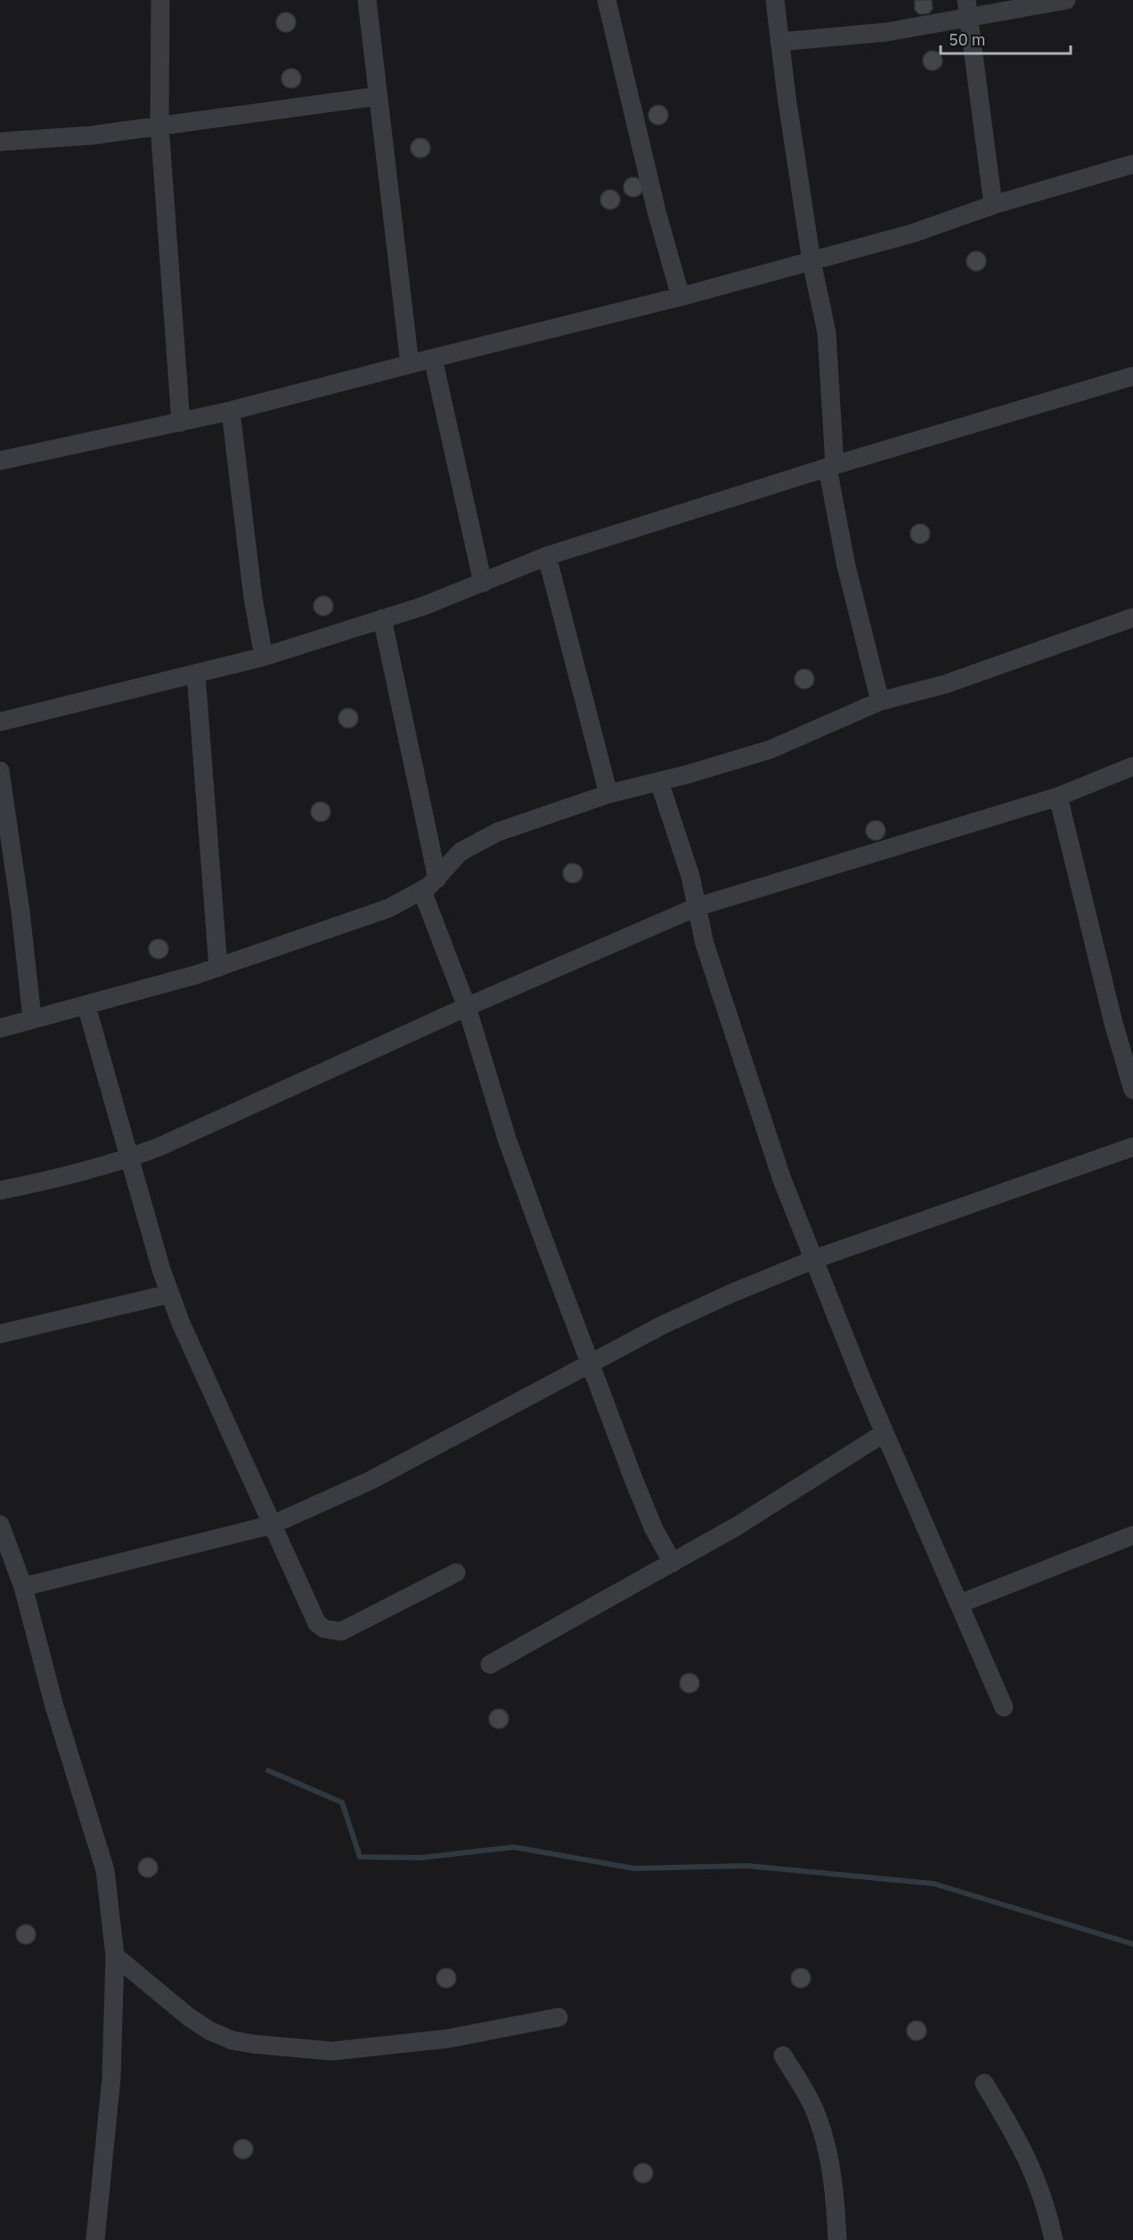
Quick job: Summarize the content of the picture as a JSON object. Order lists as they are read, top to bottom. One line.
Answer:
{"scale_bar":"50 m"}
